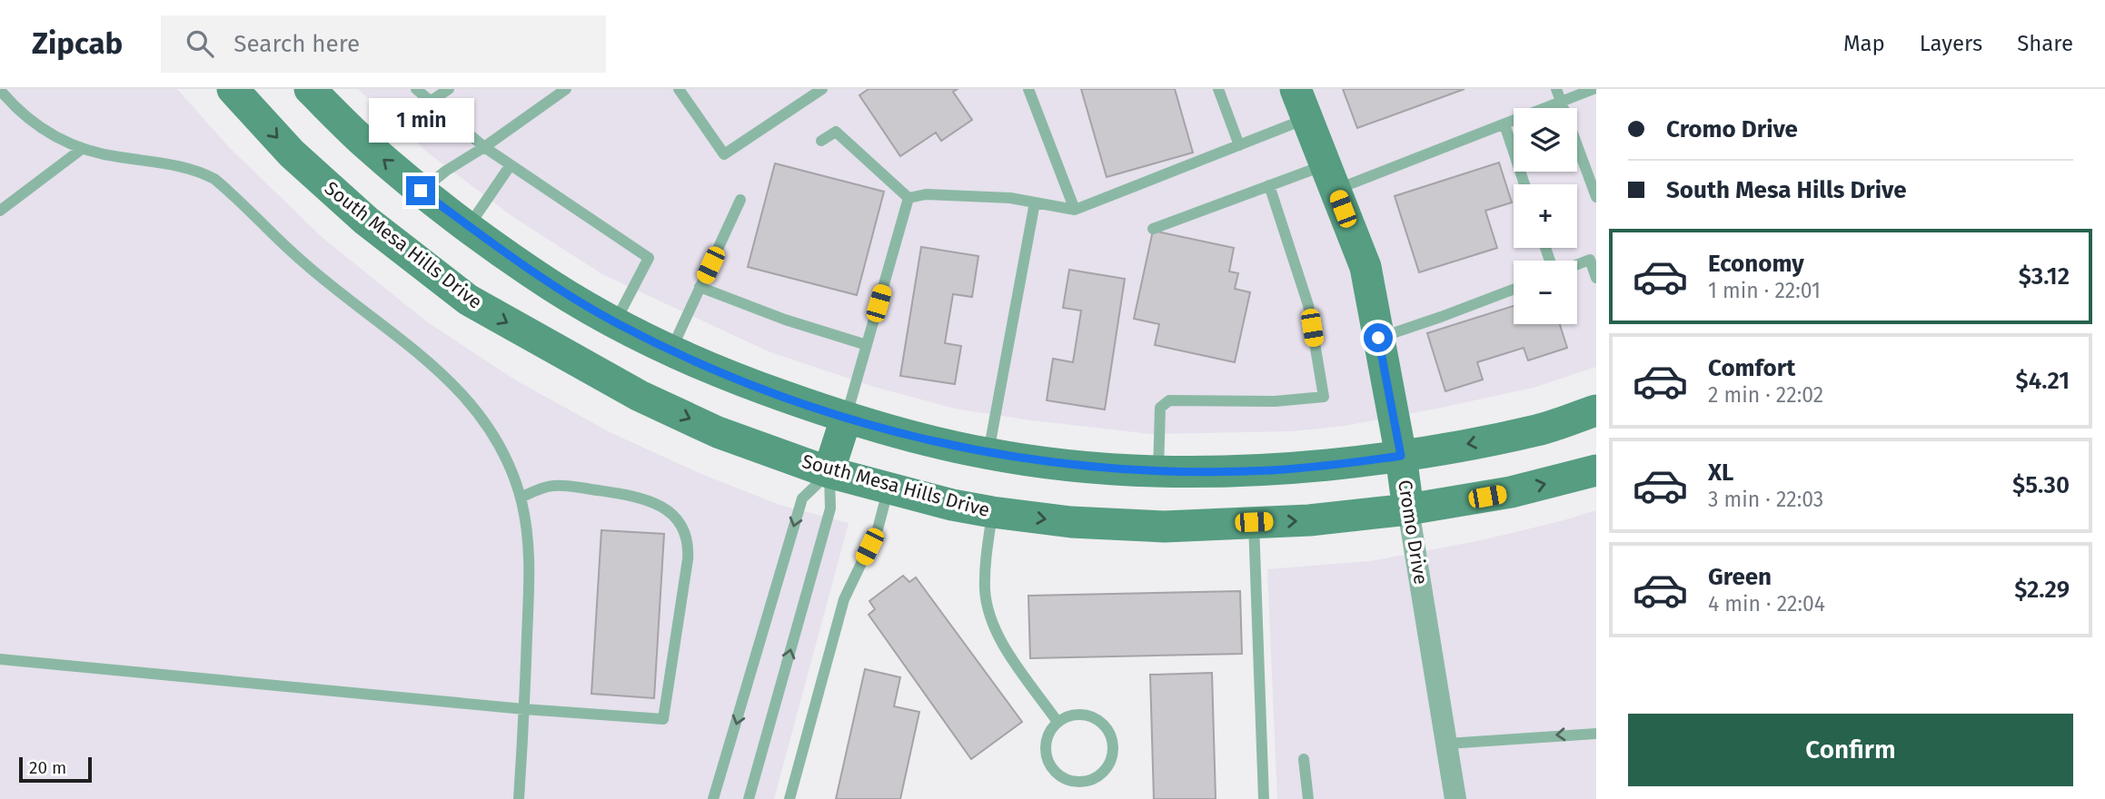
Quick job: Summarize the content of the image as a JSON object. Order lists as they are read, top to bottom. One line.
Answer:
{"streets":{"street":["South Mesa Hills Drive","Cromo Drive"]},"crossings":[["South Mesa Hills Drive","Cromo Drive"]],"scale_bar":"20 m","page":{"header":"Zipcab","search":"Search here","nav":["Map","Layers","Share"],"banner":["Cromo Drive","South Mesa Hills Drive"],"bubble":"1 min","map_buttons":["+","−"],"list":[{"name":"Economy","note":"1 min · 22:01","value":"$3.12"},{"name":"Comfort","note":"2 min · 22:02","value":"$4.21"},{"name":"XL","note":"3 min · 22:03","value":"$5.30"},{"name":"Green","note":"4 min · 22:04","value":"$2.29"}],"buttons":"Confirm","scale":"20 m"}}
